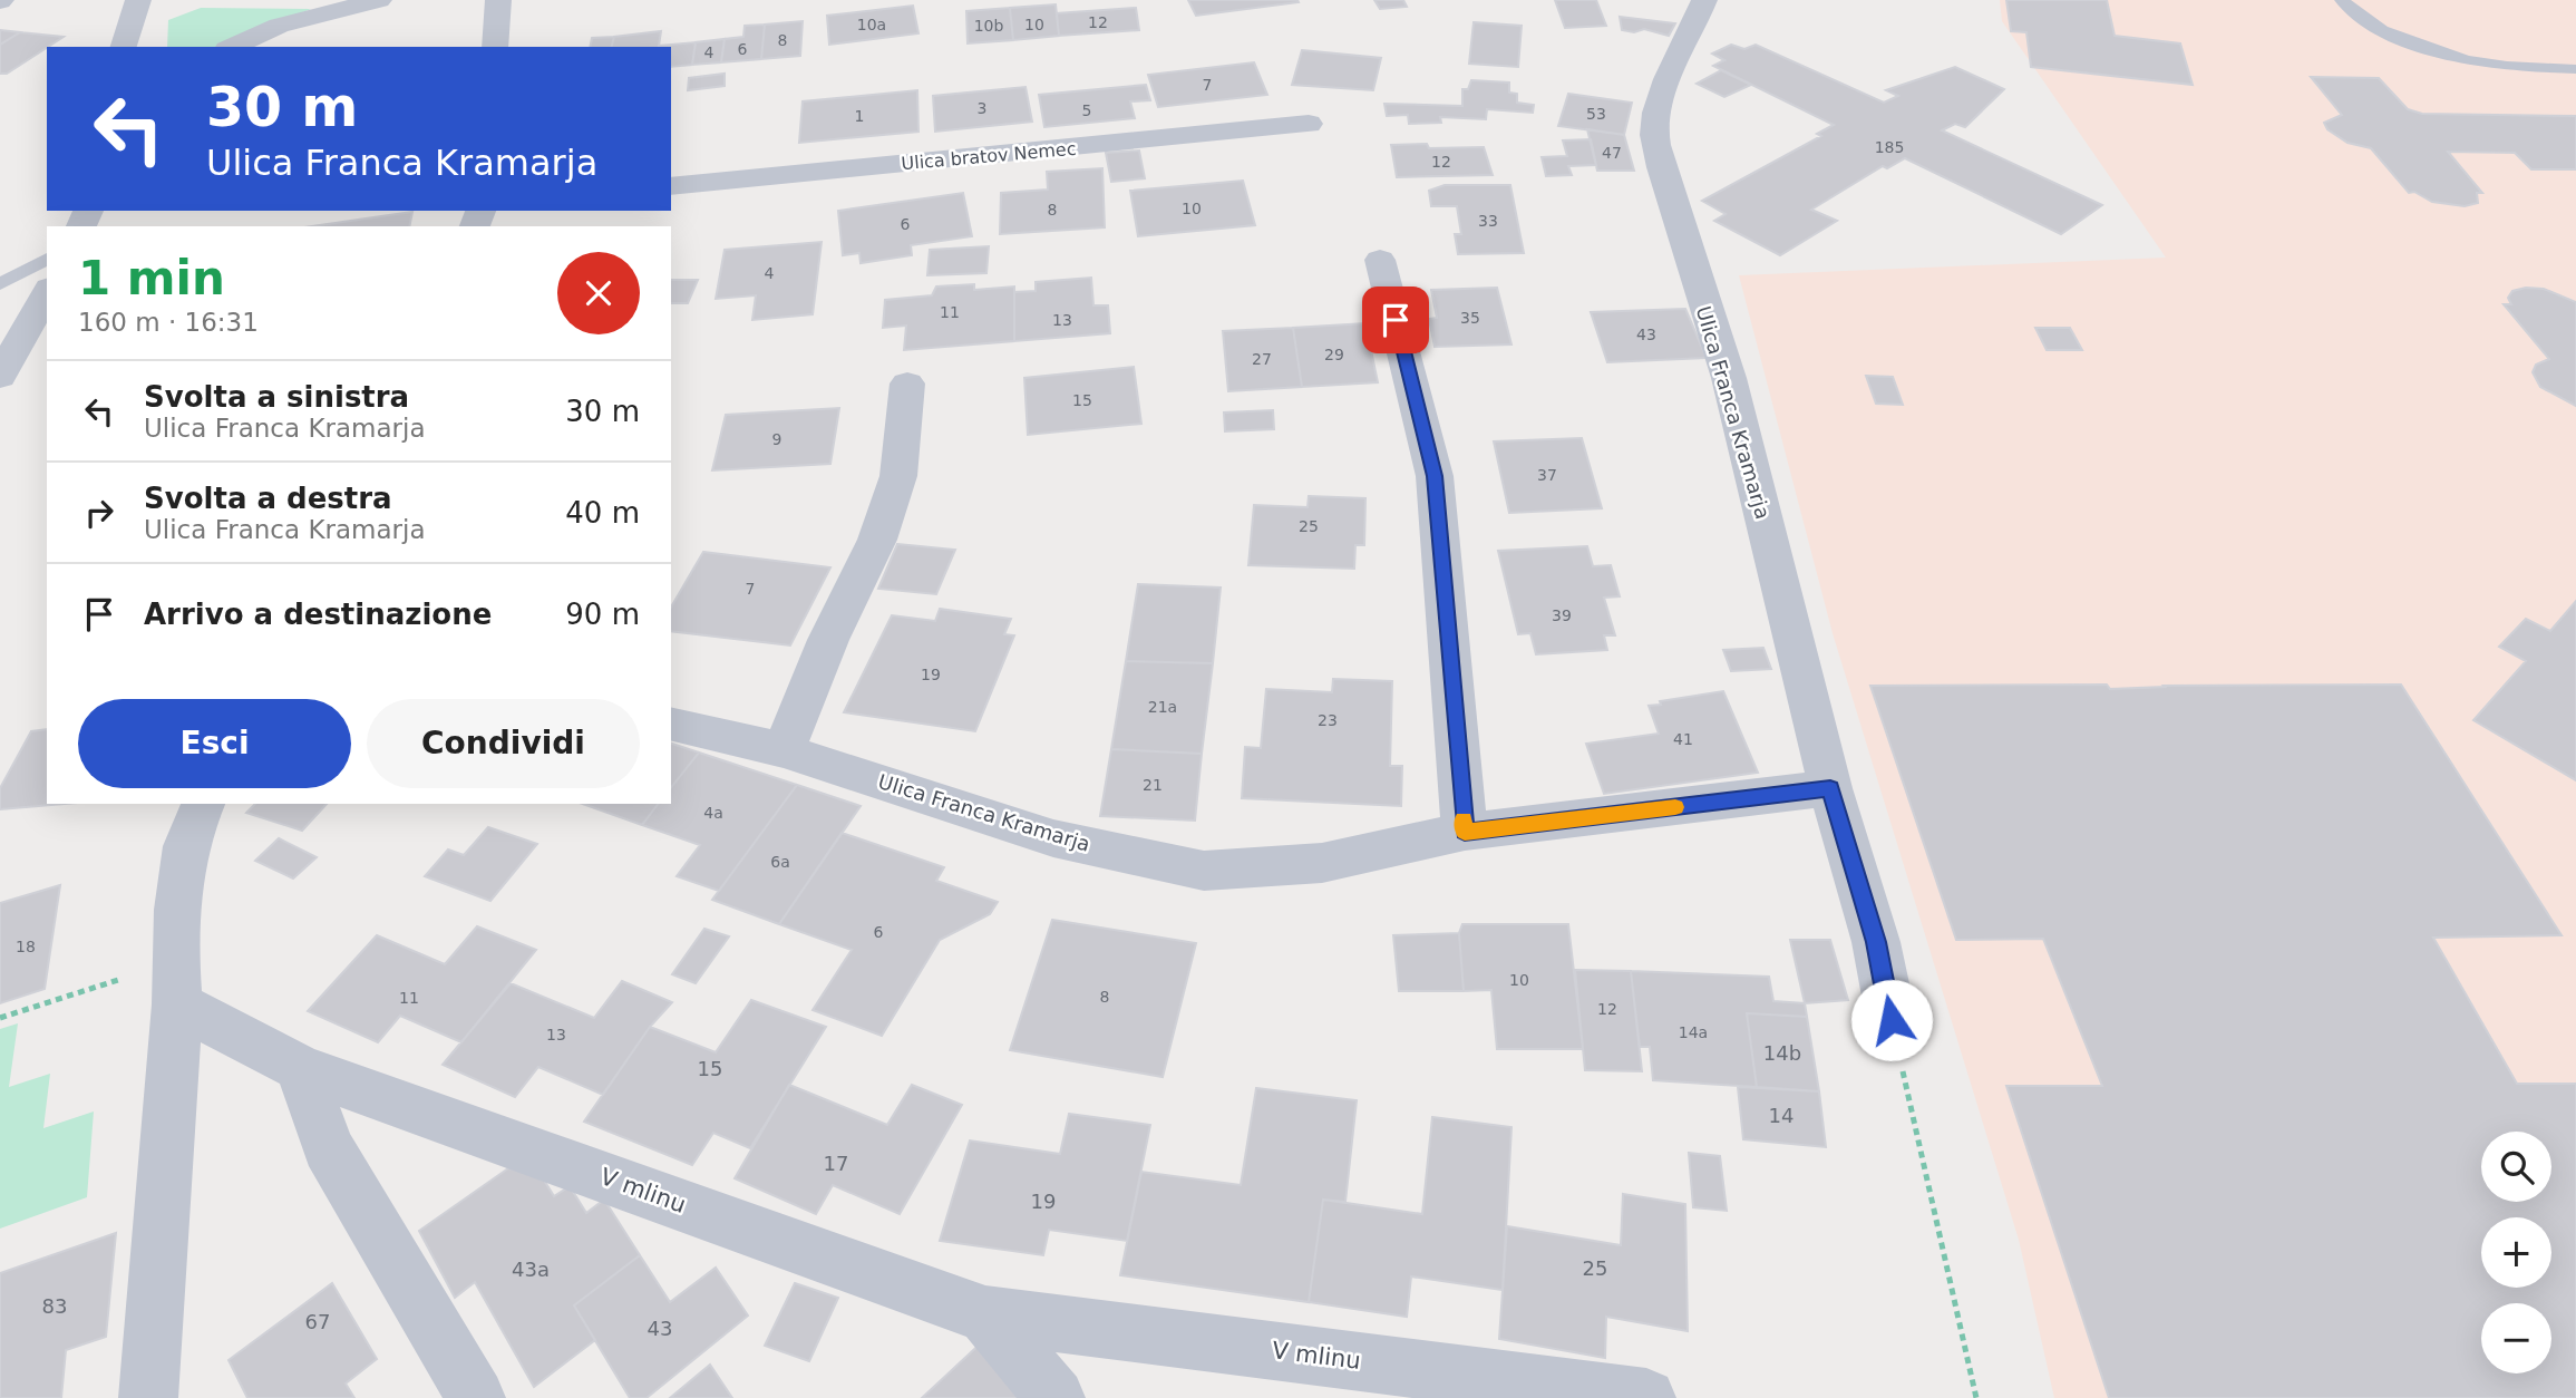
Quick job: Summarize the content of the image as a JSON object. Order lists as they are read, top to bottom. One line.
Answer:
{"streets":{"street":["Ulica bratov Nemec","Ulica Franca Kramarja","V mlinu"]},"house_numbers":["12","10a","10","10b","8","6","4","7","3","5","53","1","185","47","12","10","8","33","6","4","11","35","13","43","29","27","15","9","37","25","7","39","19","21a","23","41","21","4a","6a","6","18","10","8","11","12","14a","13","14b","15","14","17","19","25","43a","83","67","43"],"page":{"turn":["30 m","Ulica Franca Kramarja"],"heading":["1 min","160 m · 16:31"],"list":[{"name":"Svolta a sinistra","note":"Ulica Franca Kramarja","value":"30 m"},{"name":"Svolta a destra","note":"Ulica Franca Kramarja","value":"40 m"},{"name":"Arrivo a destinazione","value":"90 m"}],"buttons":["Esci","Condividi"],"map_buttons":["+","−"]}}
